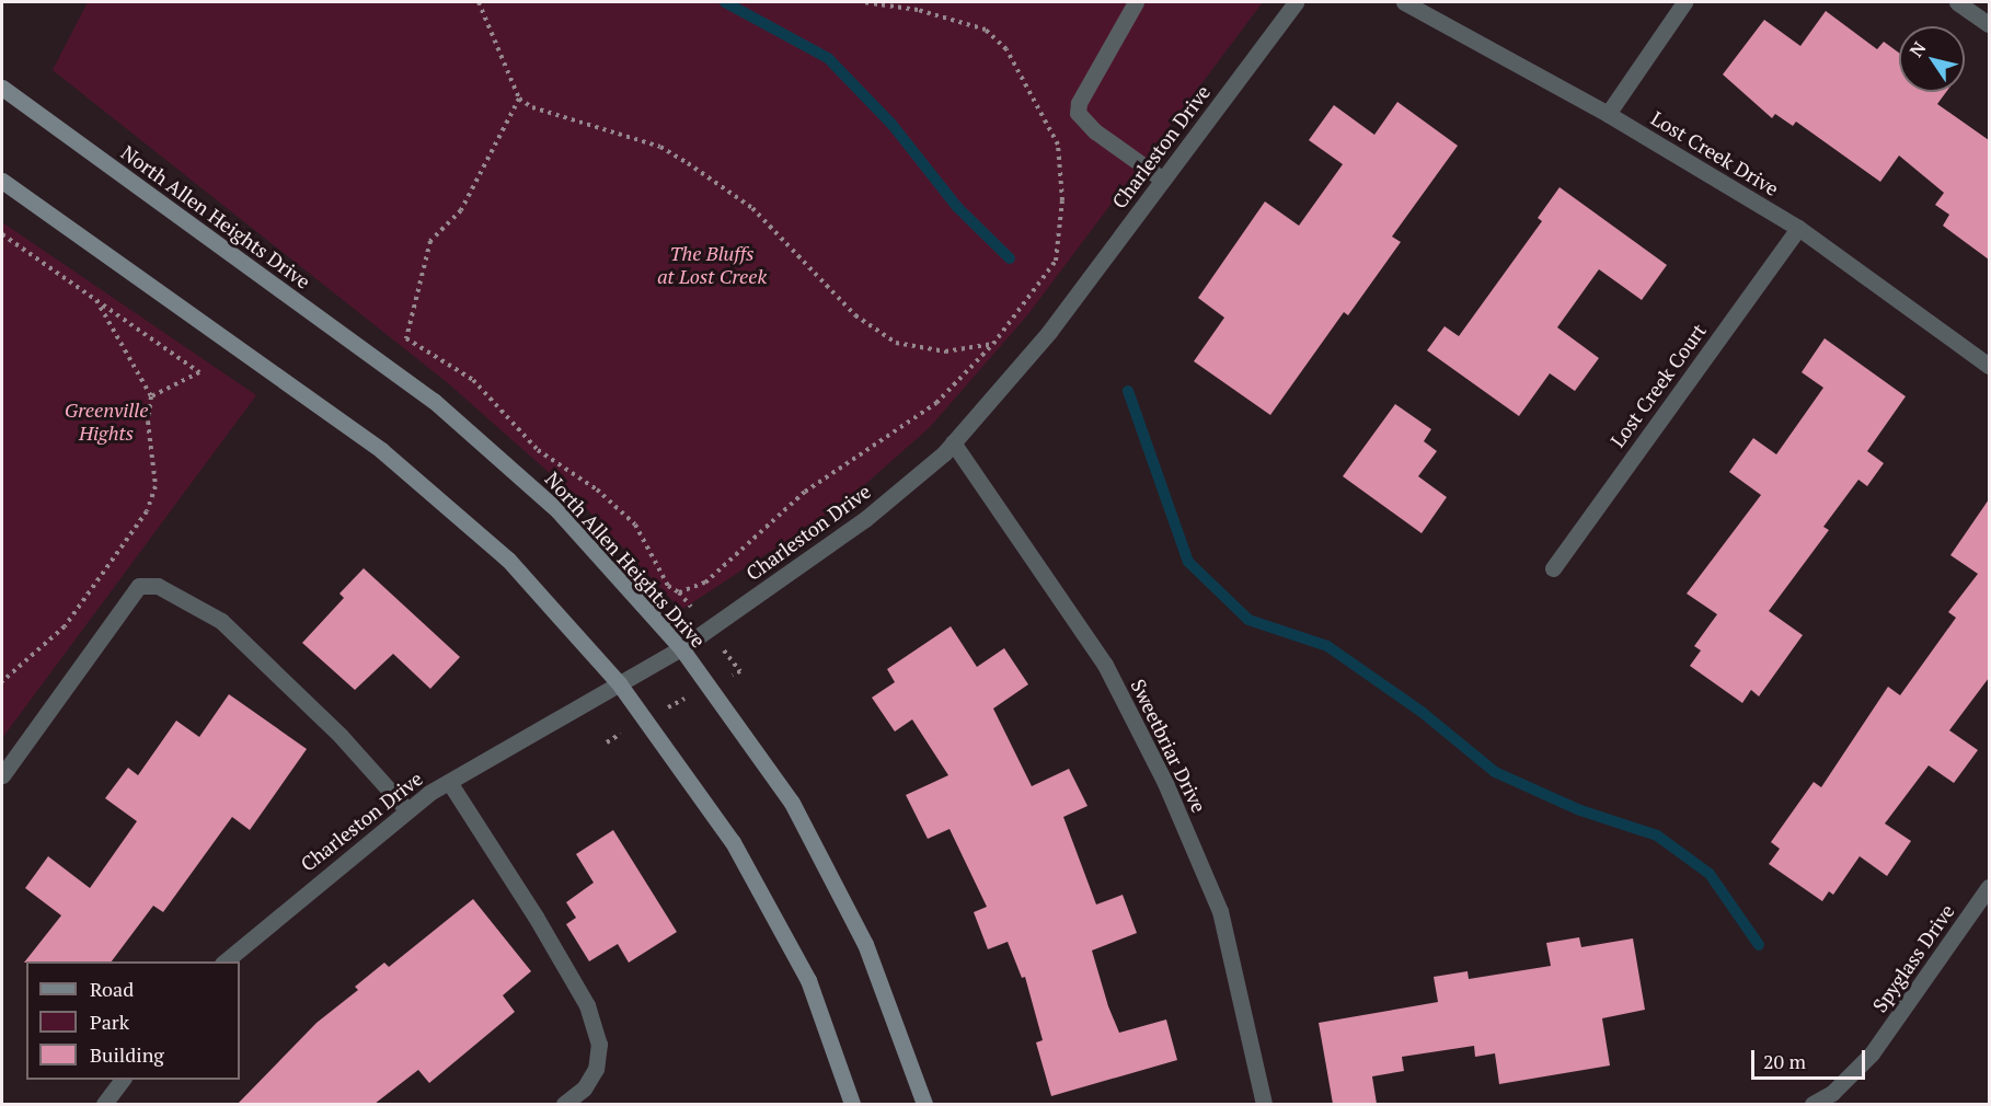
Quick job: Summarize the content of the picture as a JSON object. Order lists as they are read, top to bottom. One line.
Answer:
{"streets":{"main road":["North Allen Heights Drive"],"street":["Charleston Drive","Lost Creek Drive","Lost Creek Court","Sweetbriar Drive","Spyglass Drive"]},"crossings":[["Charleston Drive","North Allen Heights Drive"],["Charleston Drive","Sweetbriar Drive"],["Lost Creek Drive","Lost Creek Court"]],"parks":["The Bluffs at Lost Creek","Greenville Hights"],"legend":["Road","Park","Building"],"scale_bar":"20 m","north":"top left"}
